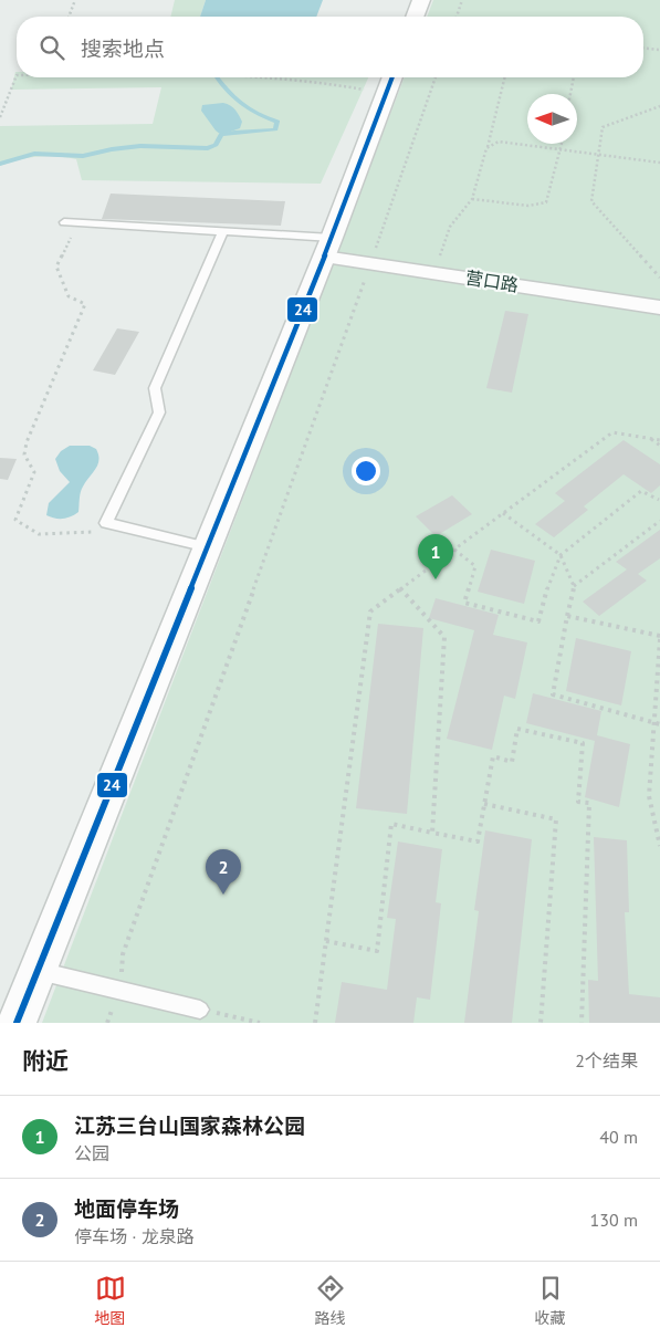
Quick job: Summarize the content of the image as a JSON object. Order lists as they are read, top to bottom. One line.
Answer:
{"streets":{"street":["营口路"]},"lines":["transit line 24"],"north":"left","page":{"search":"搜索地点","pins":["1","2"],"heading":["附近","2个结果"],"list":[{"mark":"1","name":"江苏三台山国家森林公园","note":"公园","value":"40 m"},{"mark":"2","name":"地面停车场","note":"停车场 · 龙泉路","value":"130 m"}],"nav":["地图","路线","收藏"]}}
